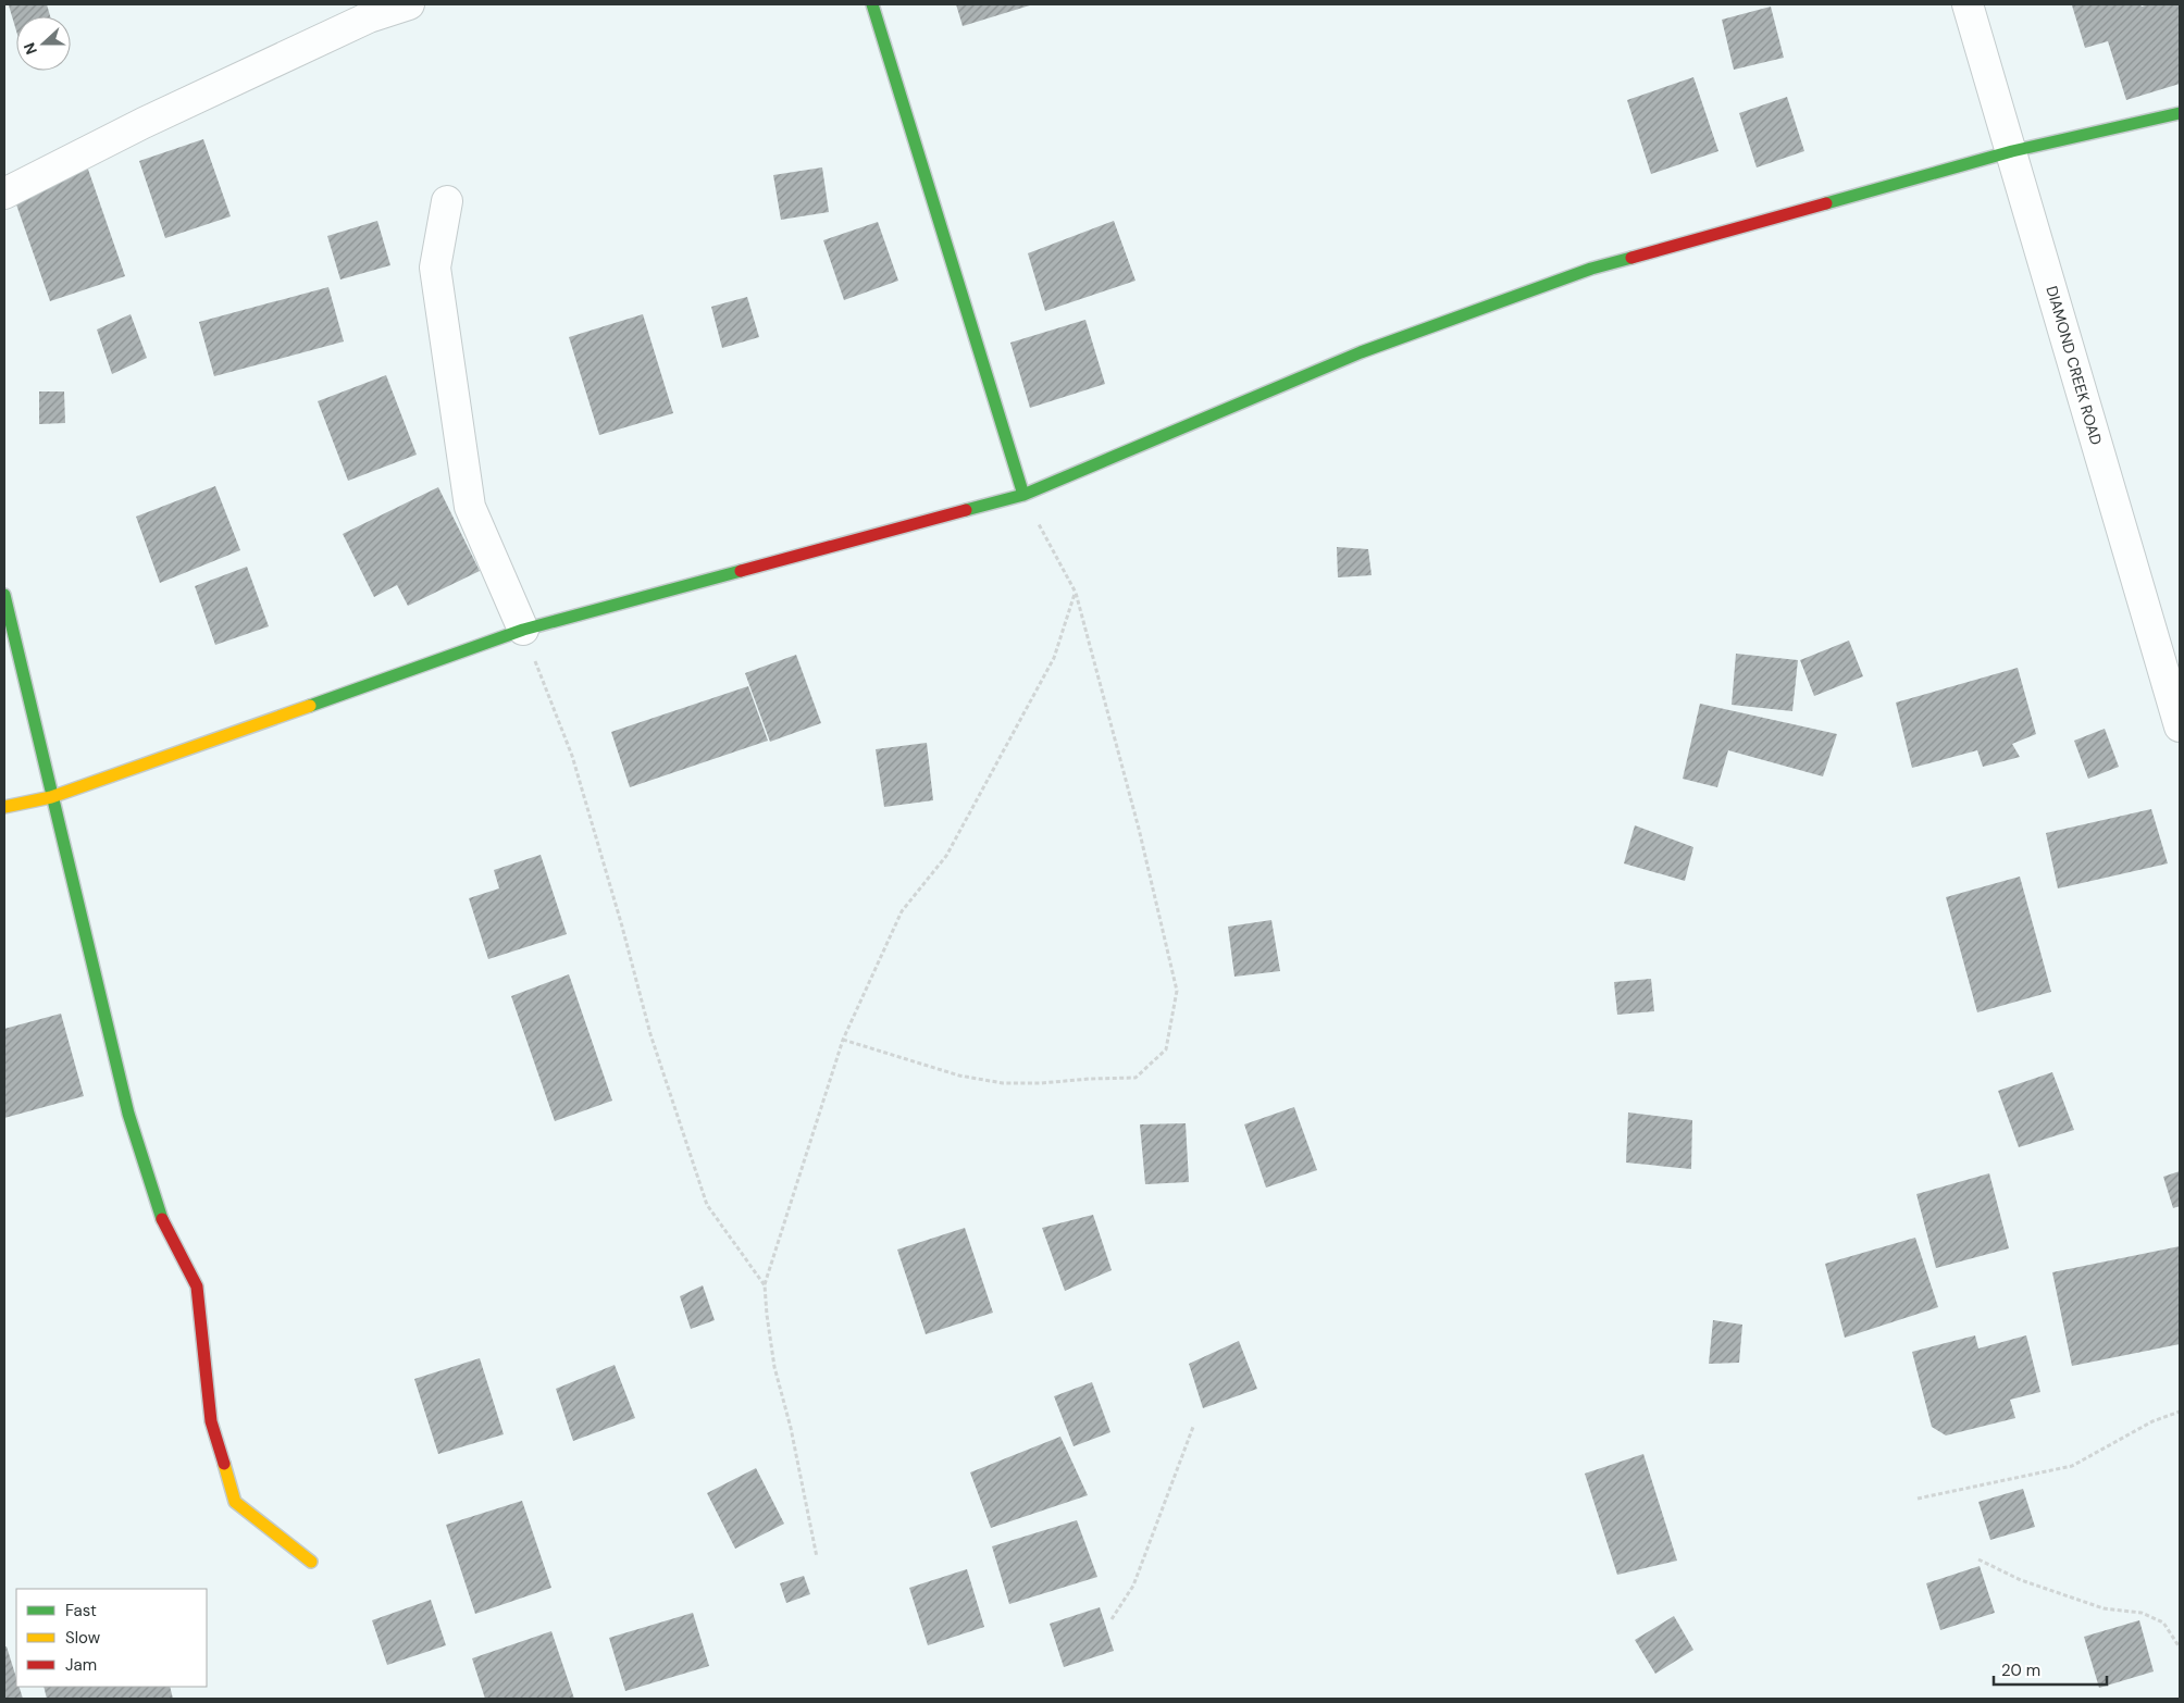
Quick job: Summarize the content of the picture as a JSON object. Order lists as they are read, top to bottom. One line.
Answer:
{"streets":{"street":["DIAMOND CREEK ROAD"]},"legend":["Fast","Slow","Jam"],"scale_bar":"20 m","north":"left"}
